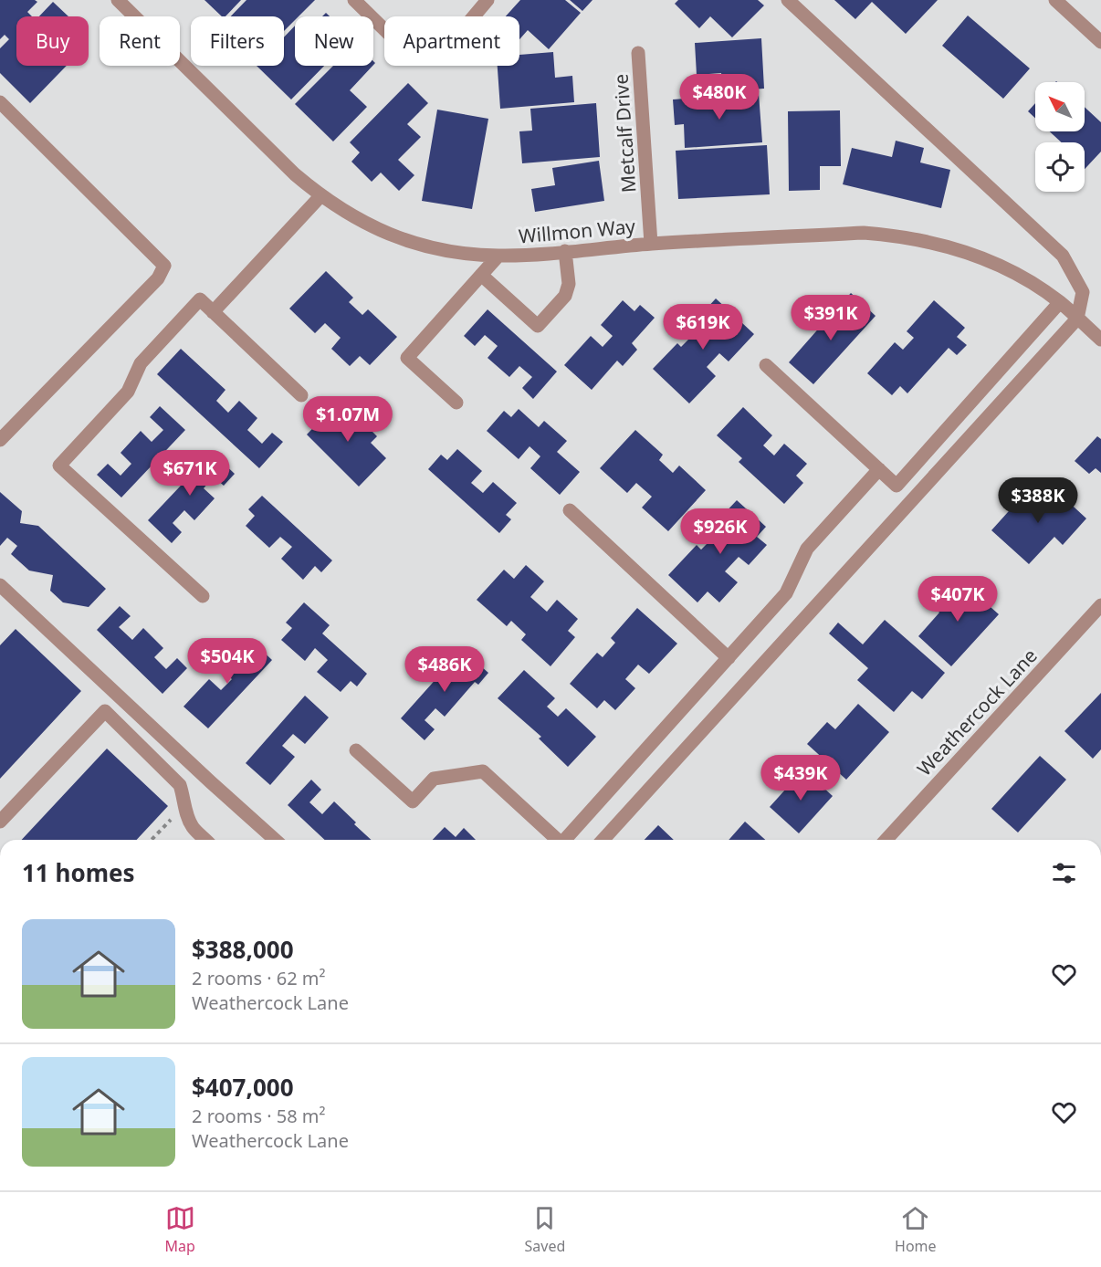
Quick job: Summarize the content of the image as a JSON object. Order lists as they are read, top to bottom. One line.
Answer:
{"streets":{"street":["Metcalf Drive","Willmon Way","Weathercock Lane"]},"crossings":[["Metcalf Drive","Willmon Way"]],"north":"top left","page":{"chip":["Buy","Rent","Filters","New","Apartment"],"price":["$480K","$391K","$619K","$1.07M","$671K","$388K","$926K","$407K","$504K","$486K","$439K"],"heading":"11 homes","list":[{"name":"$388,000","note":"2 rooms · 62 m² · Weathercock Lane"},{"name":"$407,000","note":"2 rooms · 58 m² · Weathercock Lane"}],"tabs":["Map","Saved","Home"]}}
